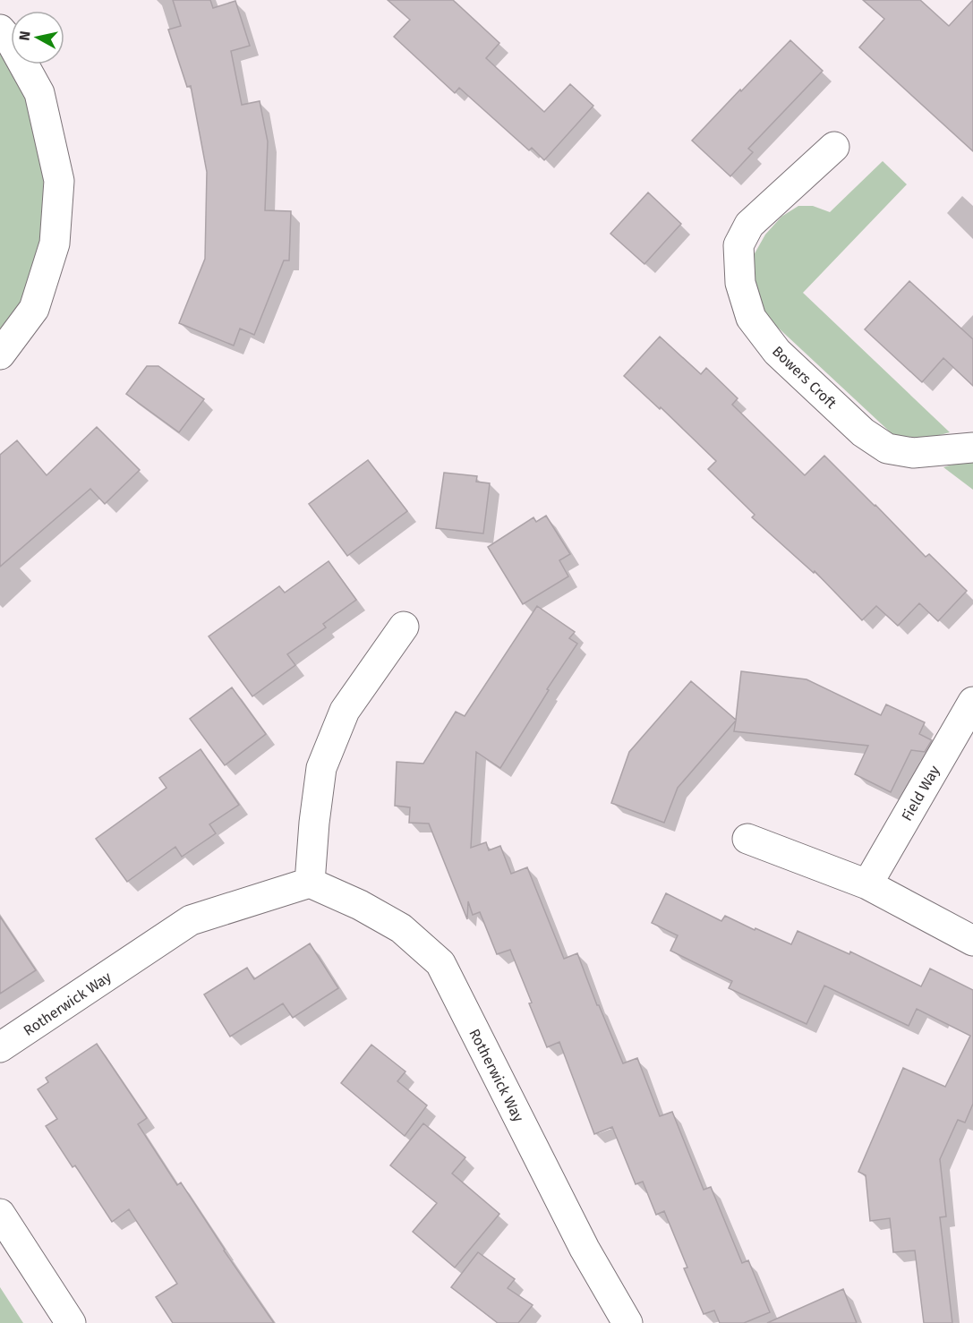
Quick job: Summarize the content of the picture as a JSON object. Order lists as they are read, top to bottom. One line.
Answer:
{"streets":{"street":["Bowers Croft","Field Way","Rotherwick Way"]},"north":"left"}
